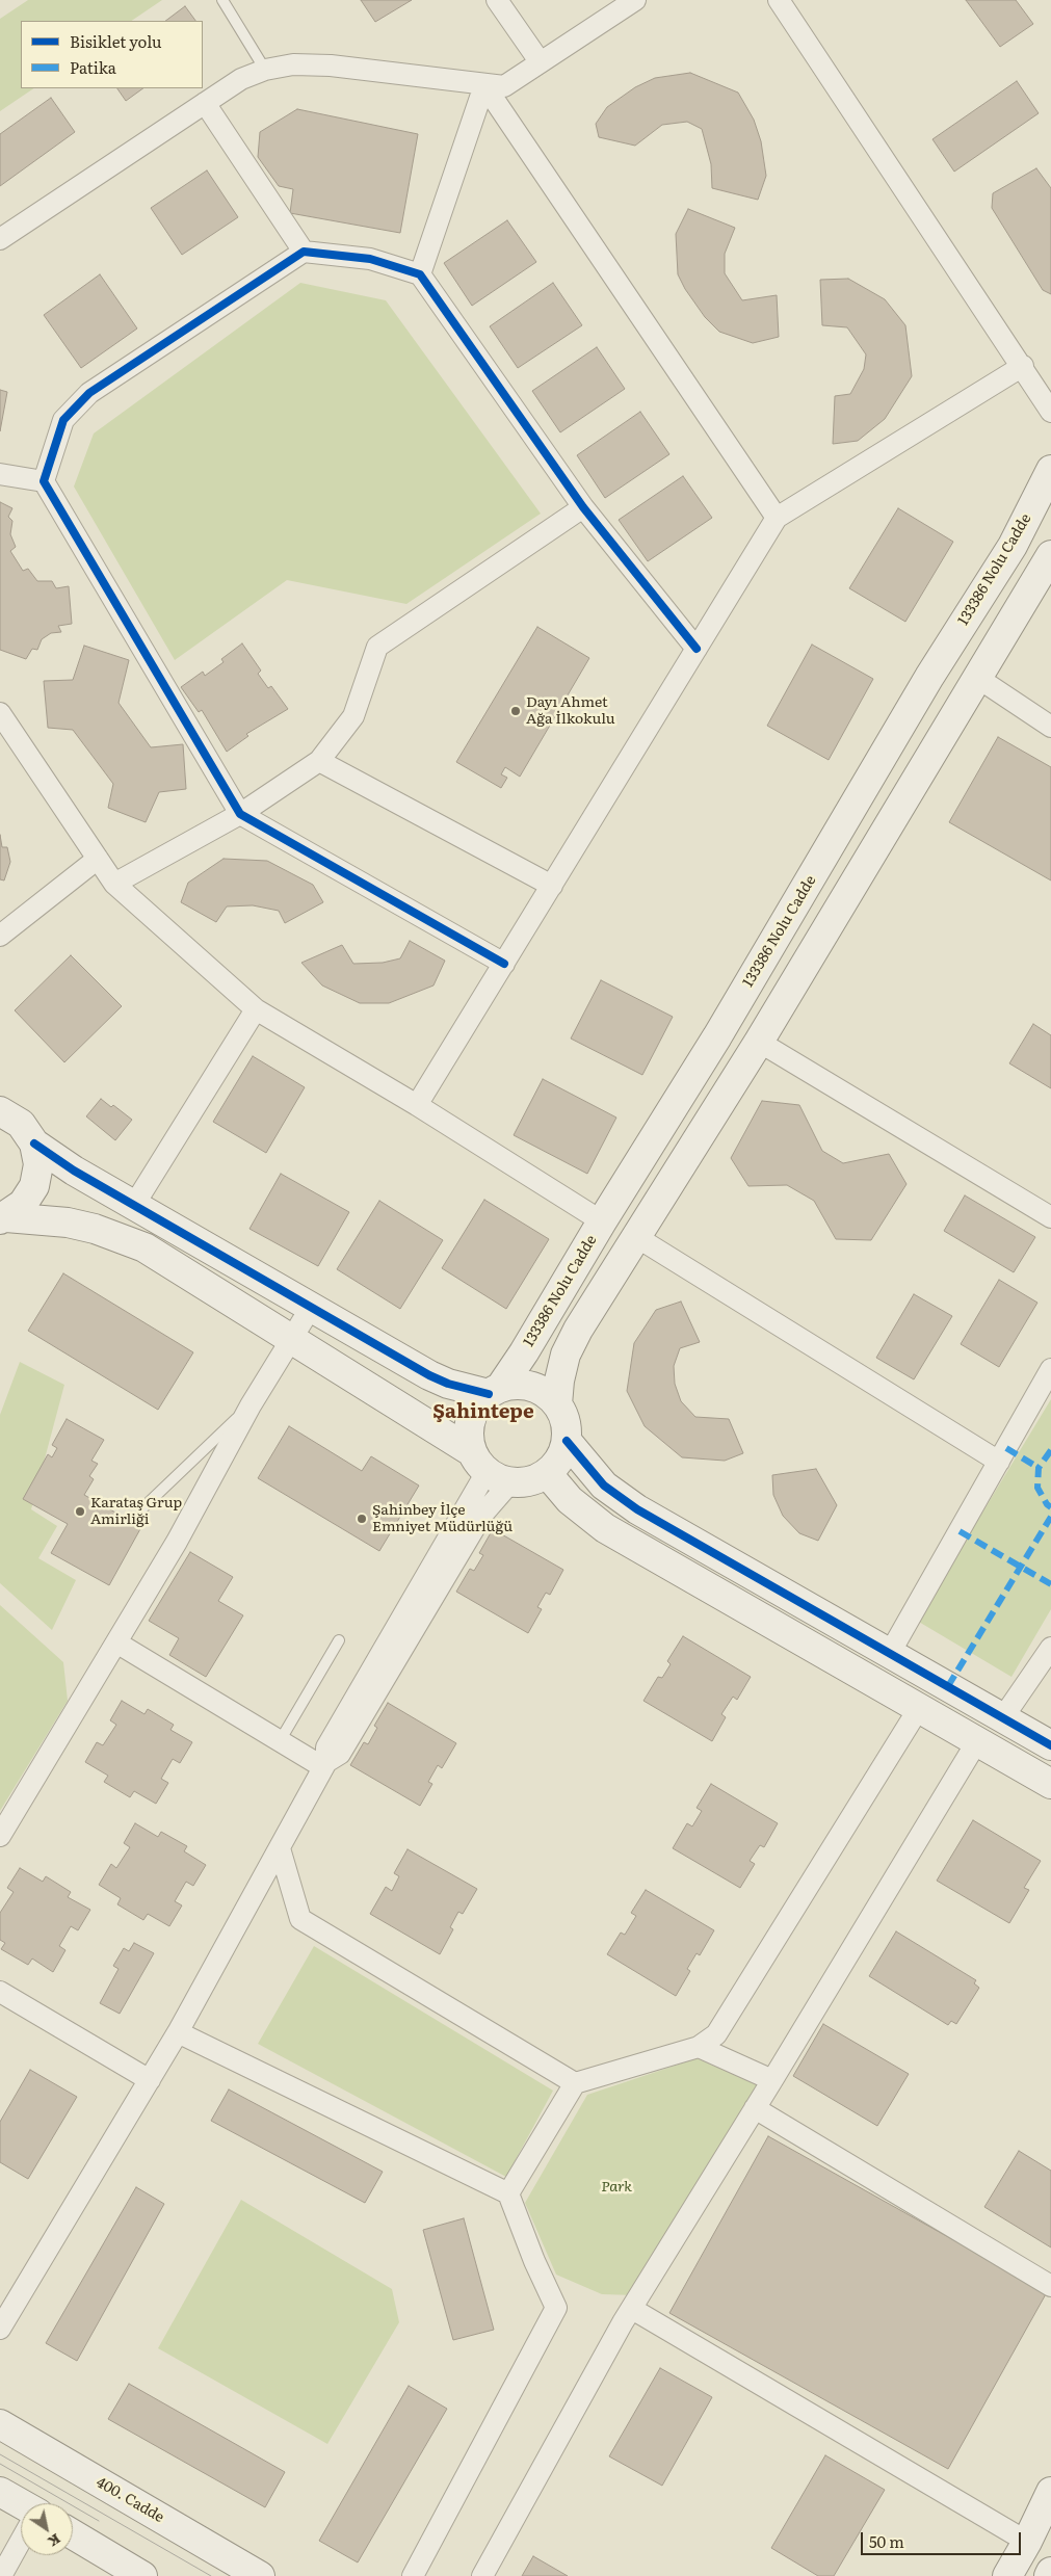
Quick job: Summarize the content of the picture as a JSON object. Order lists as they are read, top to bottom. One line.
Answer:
{"streets":{"street":["133386 Nolu Cadde","400. Cadde"]},"districts":["Şahintepe"],"parks":["Park"],"places":["Dayı Ahmet Ağa İlkokulu","Karataş Grup Amirliği","Şahinbey İlçe Emniyet Müdürlüğü"],"legend":["Bisiklet yolu","Patika"],"scale_bar":"50 m","north":"bottom right"}
